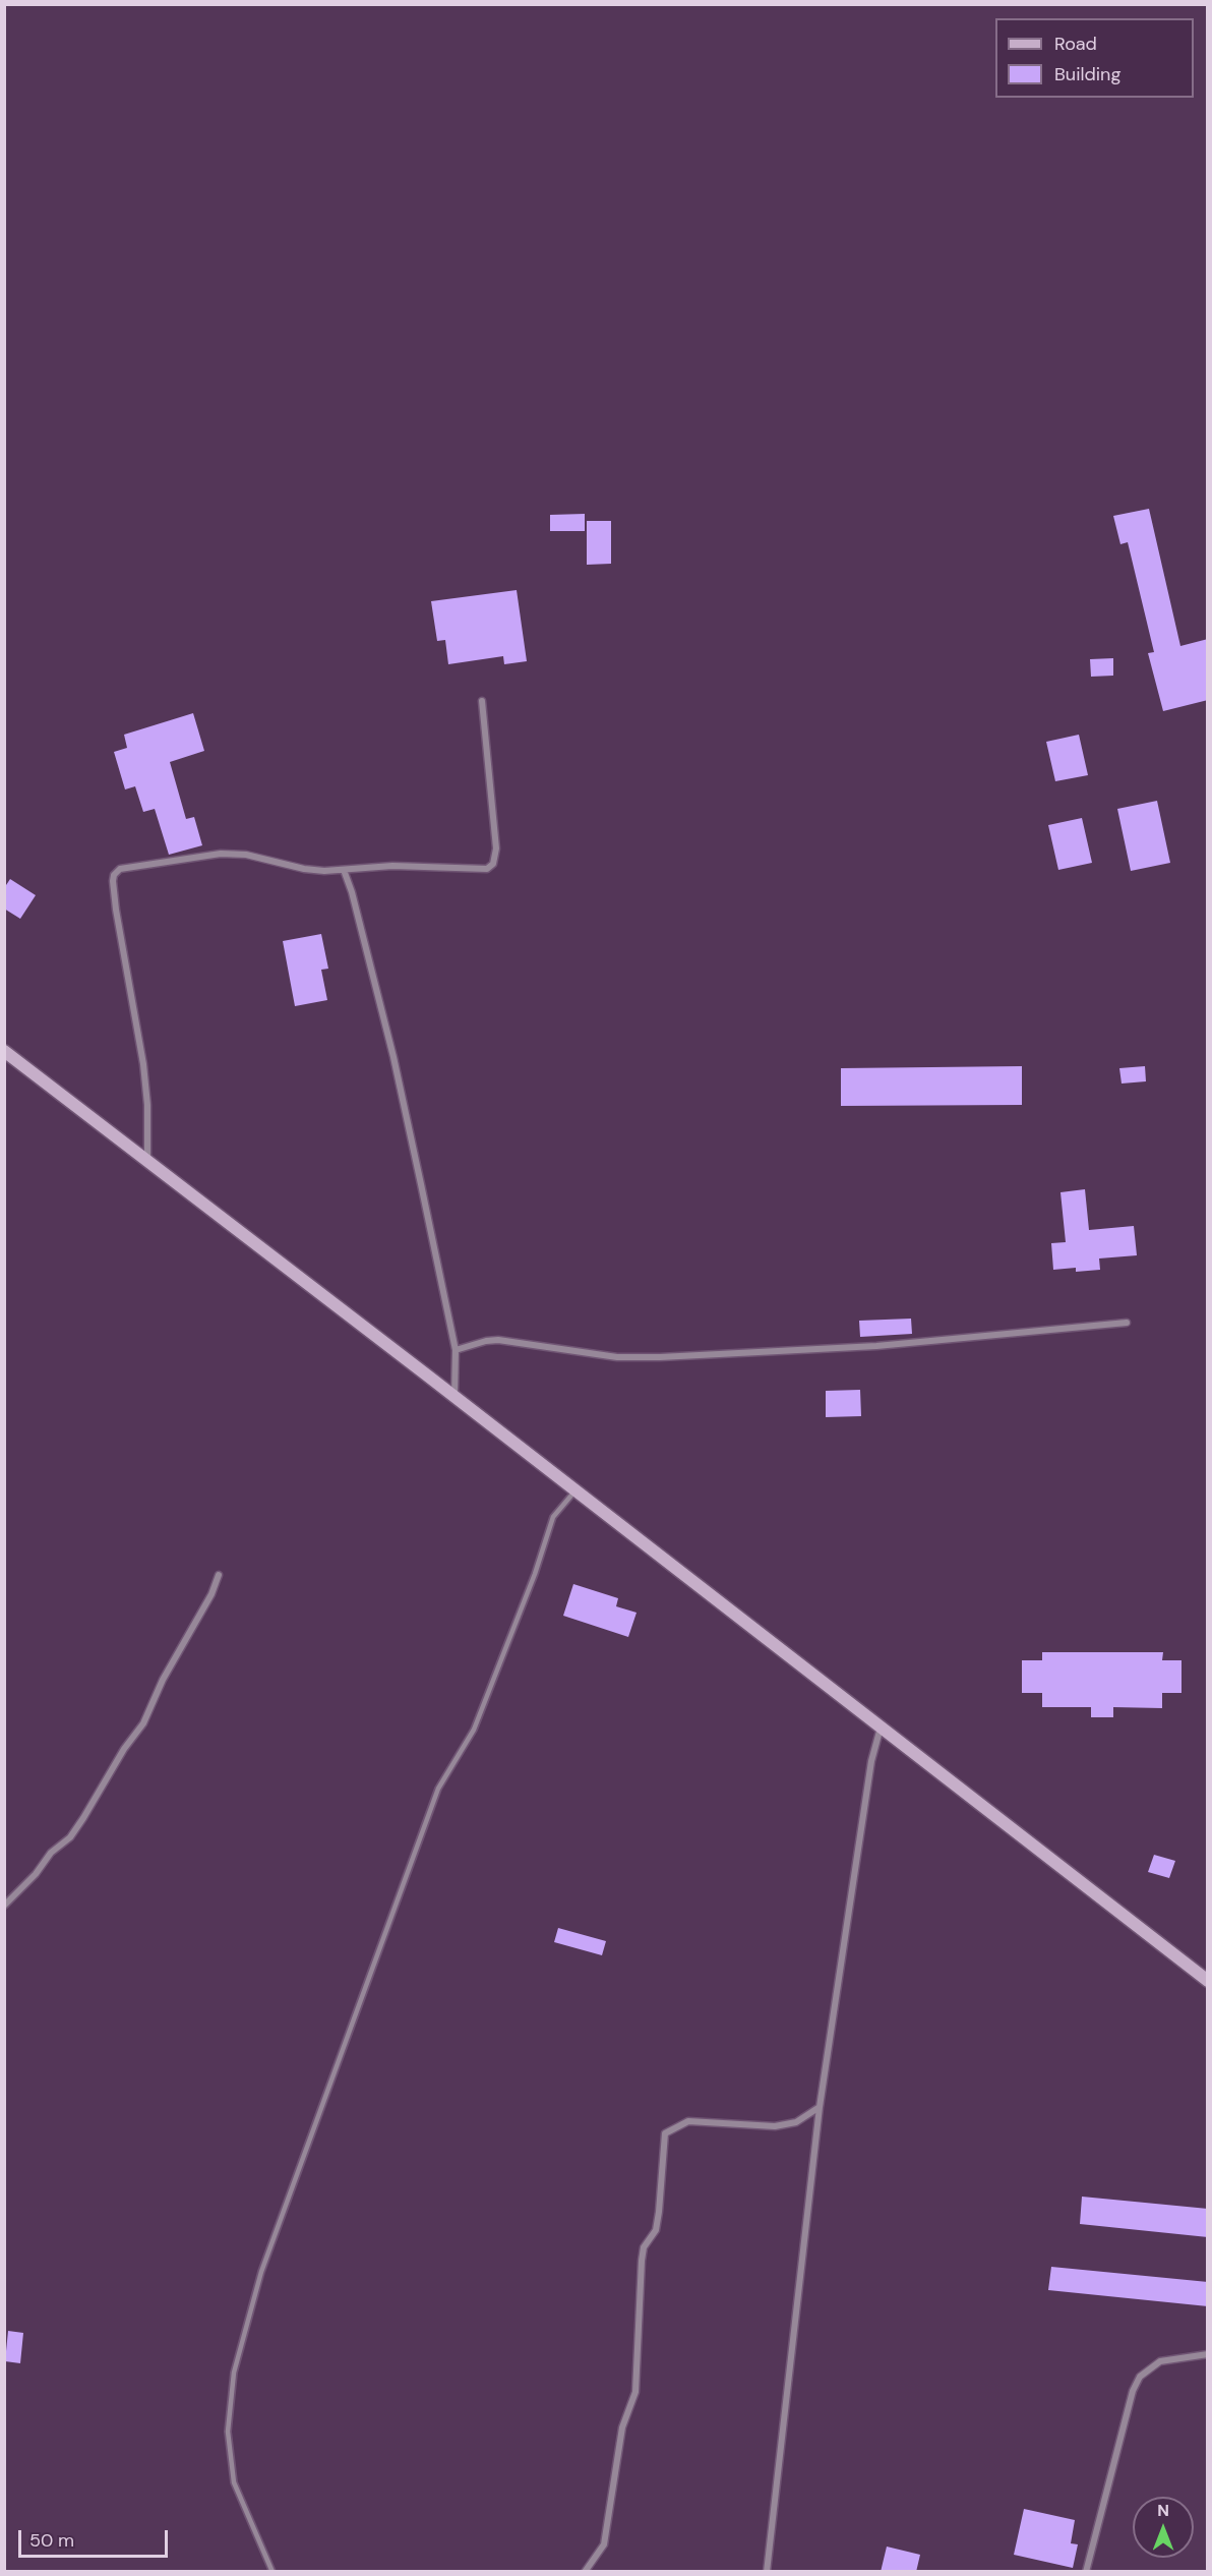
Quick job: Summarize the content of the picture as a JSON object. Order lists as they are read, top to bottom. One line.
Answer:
{"legend":["Road","Building"],"scale_bar":"50 m","north":"top"}
